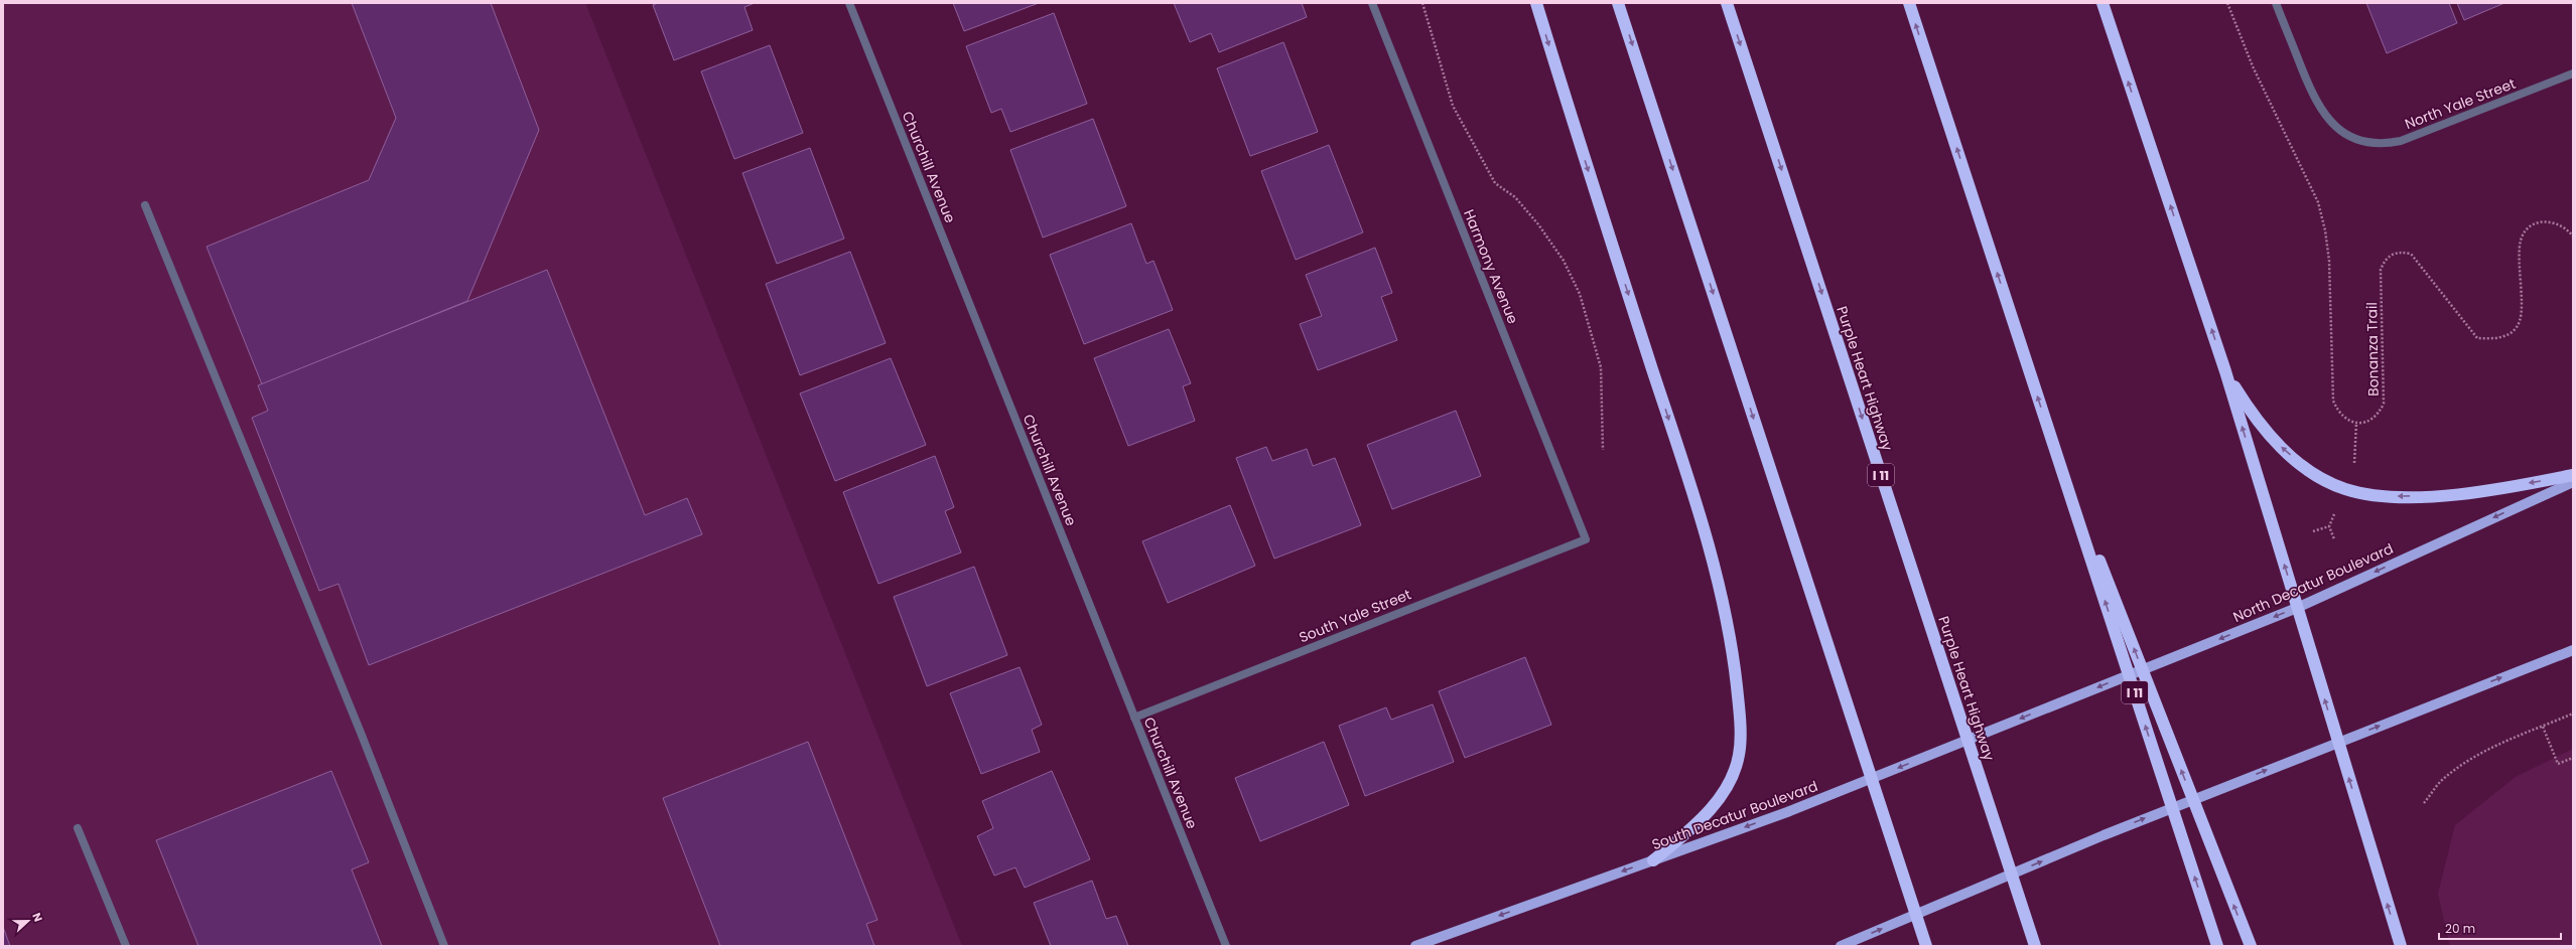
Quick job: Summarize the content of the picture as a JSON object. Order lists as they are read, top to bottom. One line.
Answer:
{"streets":{"highway":["Purple Heart Highway","I 11"],"main road":["North Decatur Boulevard","South Decatur Boulevard"],"street":["North Yale Street","Churchill Avenue","Harmony Avenue","South Yale Street"],"path":["Bonanza Trail"]},"crossings":[["Churchill Avenue","South Yale Street"],["Harmony Avenue","South Yale Street"],["North Decatur Boulevard","South Decatur Boulevard"]],"one_way":["North Decatur Boulevard","South Decatur Boulevard"],"scale_bar":"20 m","north":"right"}
